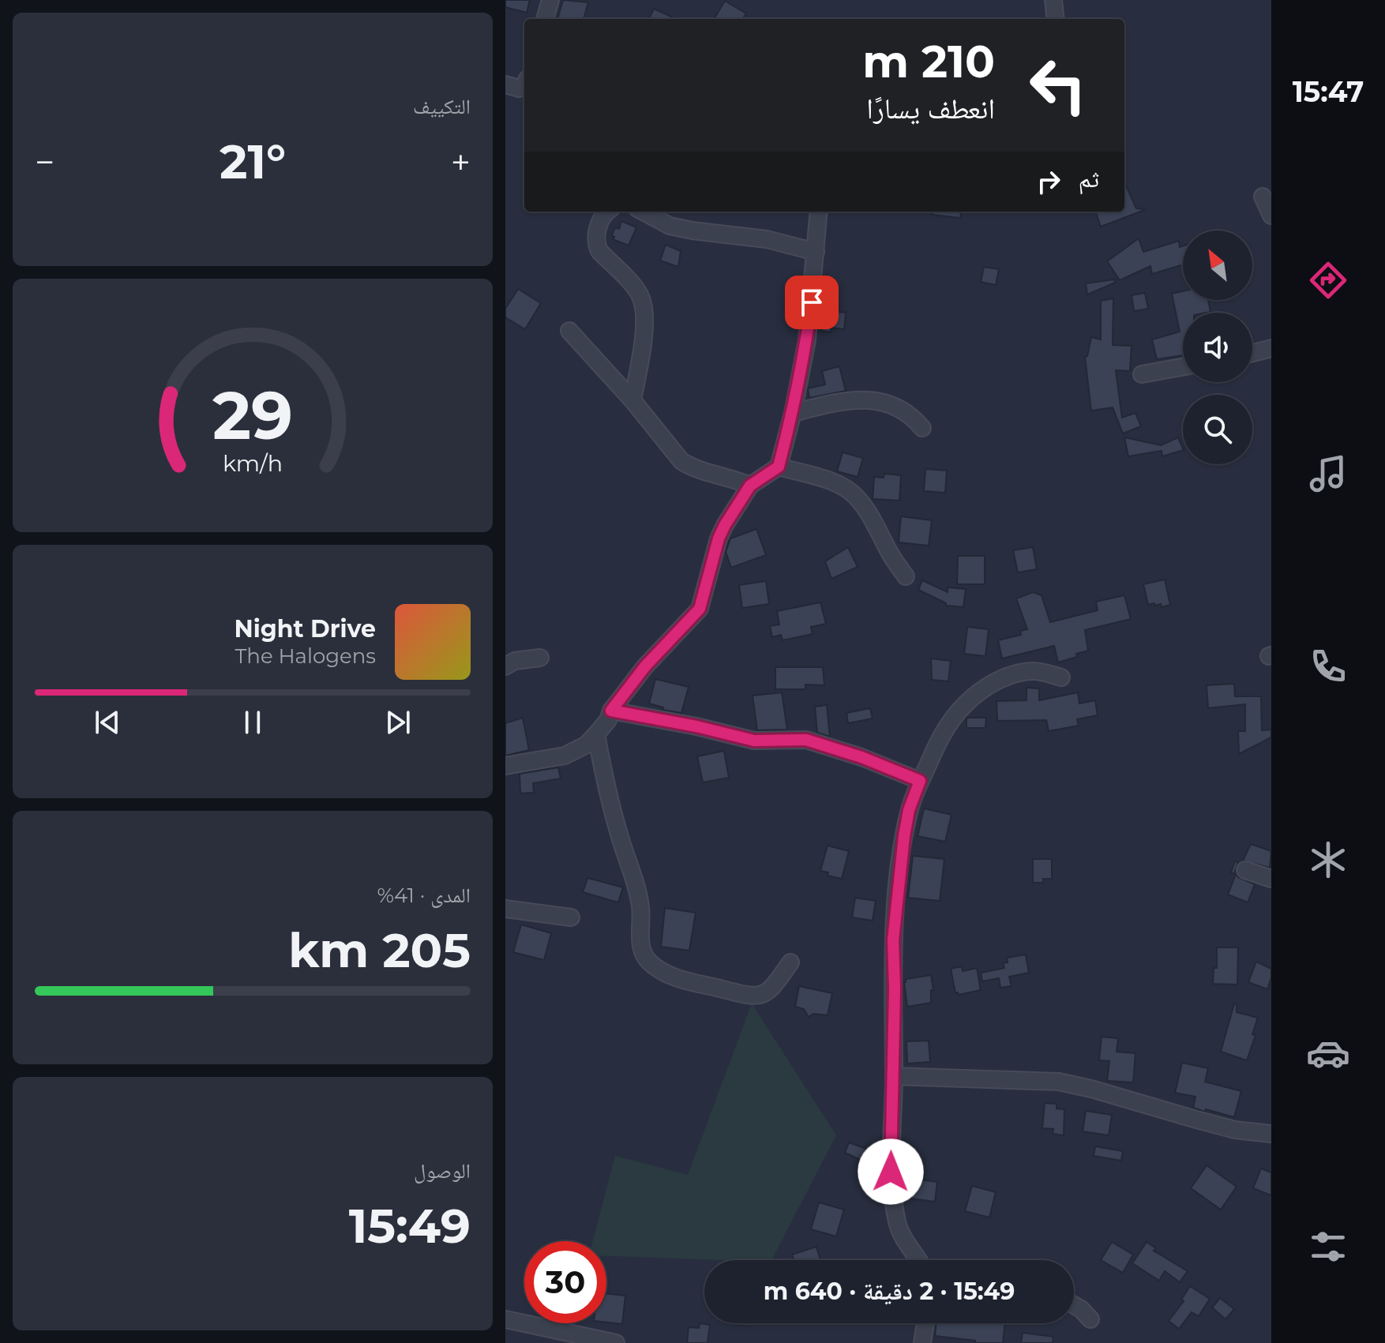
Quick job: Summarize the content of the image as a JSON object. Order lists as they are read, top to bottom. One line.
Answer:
{"north":"top left","page":{"tabs":"15:47","tile":["التكييف",["المدى · 41%","205 km"],["الوصول","15:49"]],"turn":["210 m","انعطف يسارًا"],"heat":["−","21°","+"],"then":"ثم","song":["Night Drive","The Halogens"],"limit":"30","trip":"15:49 · 2 دقيقة · 640 m","gauge":["29","km/h"]}}
